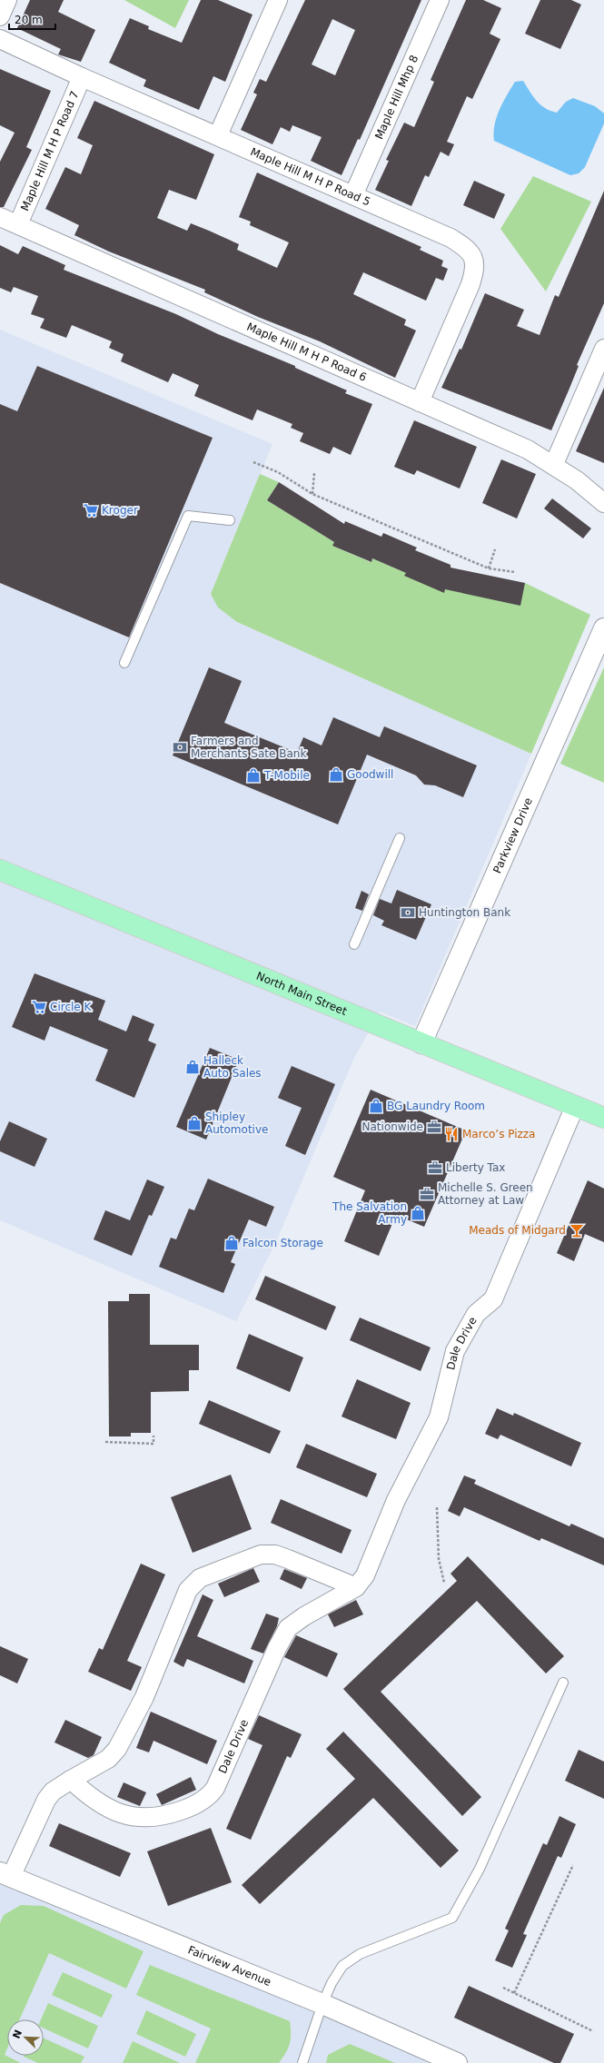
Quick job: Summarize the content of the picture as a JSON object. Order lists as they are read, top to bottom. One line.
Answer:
{"streets":{"main road":["North Main Street"],"street":["Maple Hill Mhp 8","Maple Hill M H P Road 7","Maple Hill M H P Road 5","Maple Hill M H P Road 6","Parkview Drive","Dale Drive","Fairview Avenue"]},"crossings":[["Maple Hill Mhp 8","Maple Hill M H P Road 5"],["Maple Hill M H P Road 7","Maple Hill M H P Road 5"],["Maple Hill M H P Road 7","Maple Hill M H P Road 6"],["Maple Hill M H P Road 5","Maple Hill M H P Road 6"],["Parkview Drive","North Main Street"],["North Main Street","Dale Drive"]],"places":{"supermarket":["Kroger","Circle K"],"bank":["Farmers and Merchants Sate Bank","Huntington Bank"],"shop":["Goodwill","T-Mobile","Halleck Auto Sales","BG Laundry Room","Shipley Automotive","The Salvation Army","Falcon Storage"],"office":["Nationwide","Liberty Tax","Michelle S. Green Attorney at Law"],"restaurant":["Marco’s Pizza"],"bar":["Meads of Midgard"]},"scale_bar":"20 m","north":"top left"}
